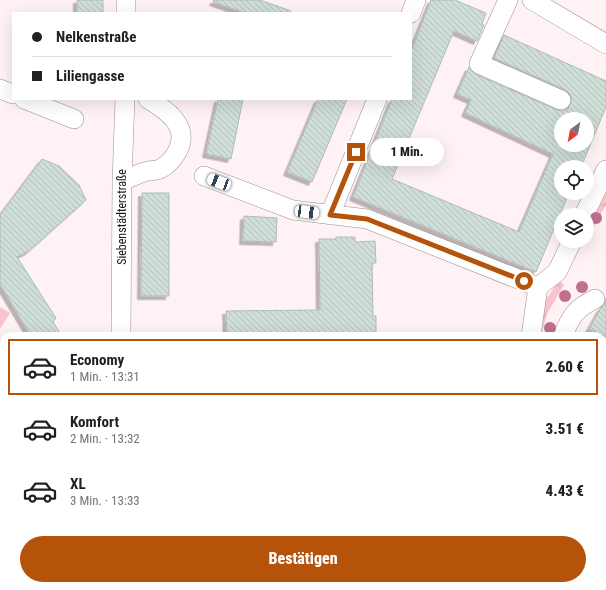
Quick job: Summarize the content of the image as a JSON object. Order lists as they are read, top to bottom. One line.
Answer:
{"streets":{"street":["Siebenstädterstraße"]},"north":"bottom left","page":{"banner":["Nelkenstraße","Liliengasse"],"bubble":"1 Min.","list":[{"name":"Economy","note":"1 Min. · 13:31","value":"2.60 €"},{"name":"Komfort","note":"2 Min. · 13:32","value":"3.51 €"},{"name":"XL","note":"3 Min. · 13:33","value":"4.43 €"}],"buttons":"Bestätigen"}}
